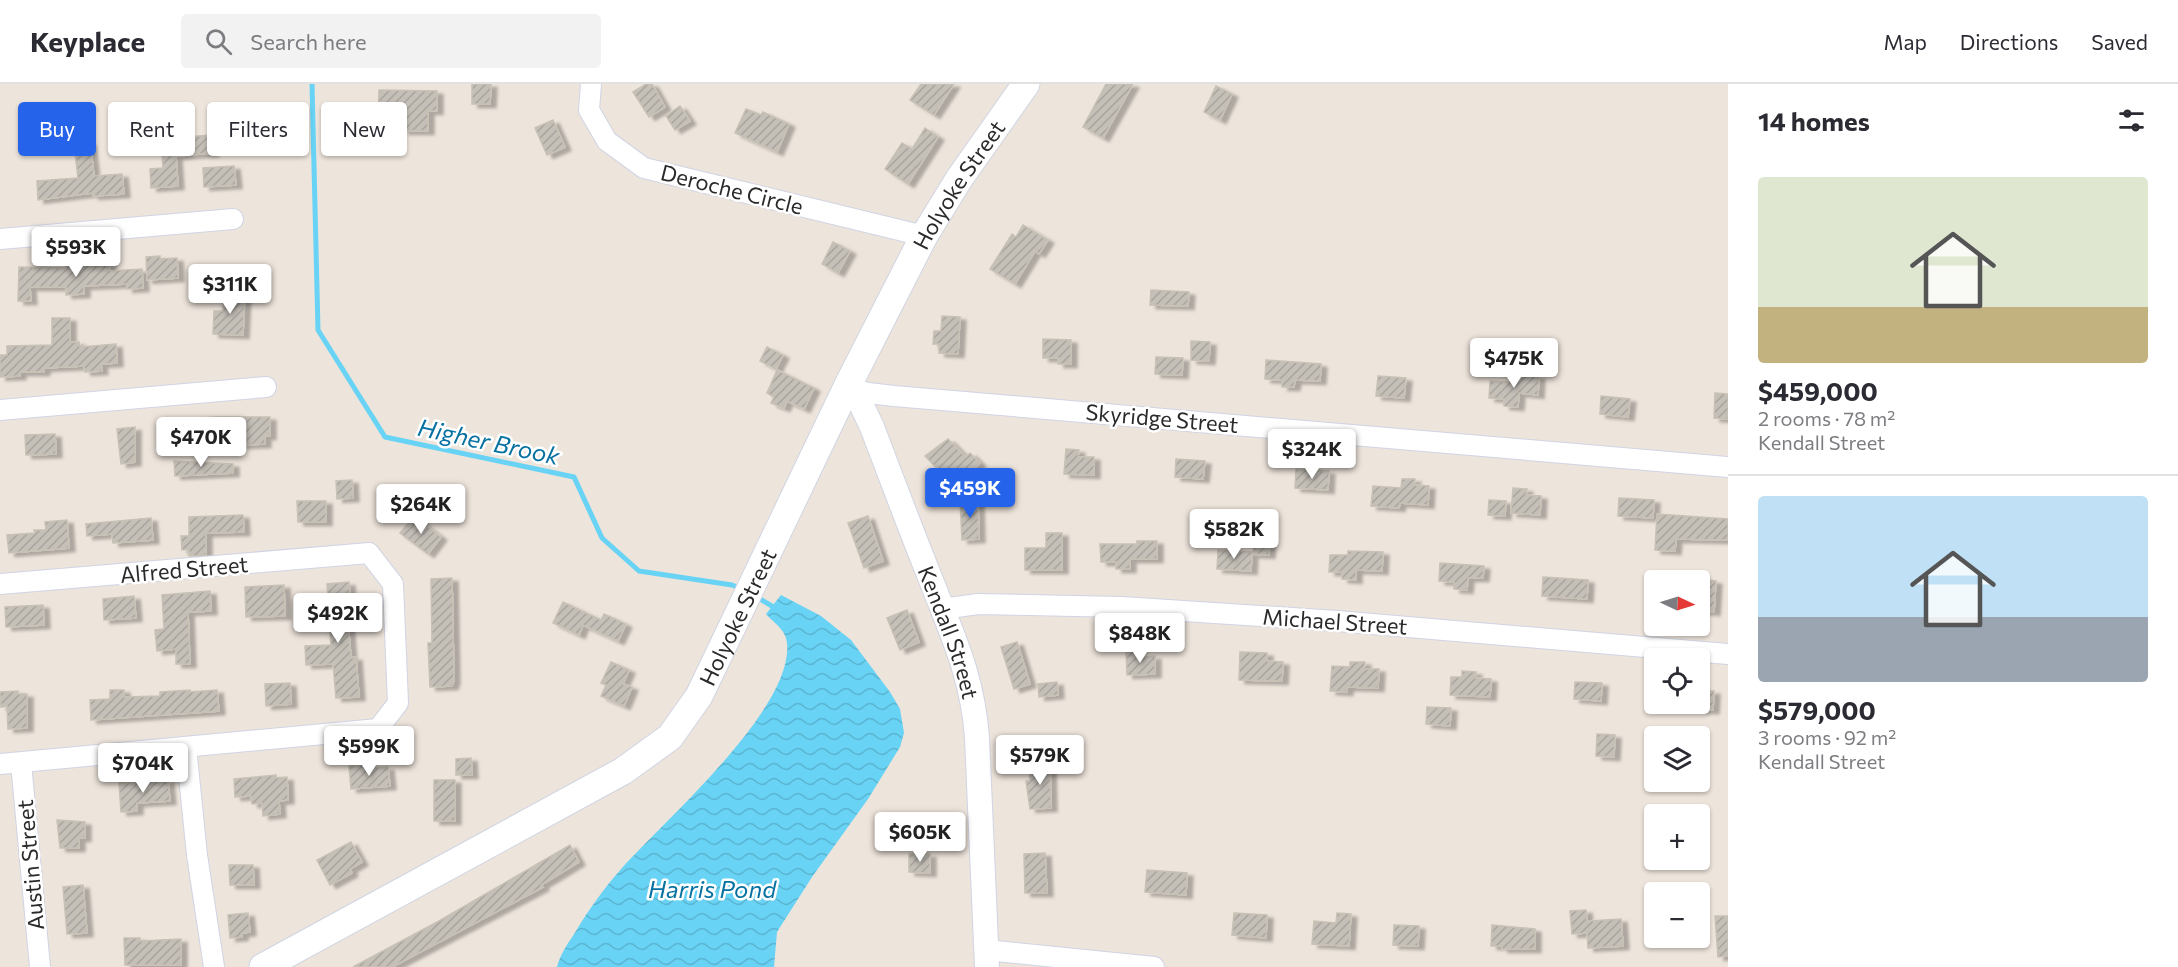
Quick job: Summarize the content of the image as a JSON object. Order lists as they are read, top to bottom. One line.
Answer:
{"streets":{"main road":["Holyoke Street"],"street":["Deroche Circle","Skyridge Street","Alfred Street","Michael Street","Kendall Street","Austin Street"]},"crossings":[["Holyoke Street","Deroche Circle"],["Holyoke Street","Skyridge Street"],["Holyoke Street","Kendall Street"],["Skyridge Street","Kendall Street"],["Michael Street","Kendall Street"]],"water":["Higher Brook","Harris Pond"],"north":"right","page":{"header":"Keyplace","search":"Search here","nav":["Map","Directions","Saved"],"heading":"14 homes","chip":["Buy","Rent","Filters","New"],"list":[{"name":"$459,000","note":"2 rooms · 78 m² · Kendall Street"},{"name":"$579,000","note":"3 rooms · 92 m² · Kendall Street"}],"price":["$593K","$311K","$475K","$470K","$324K","$459K","$264K","$582K","$492K","$848K","$599K","$579K","$704K","$605K"],"map_buttons":["+","−"]}}
